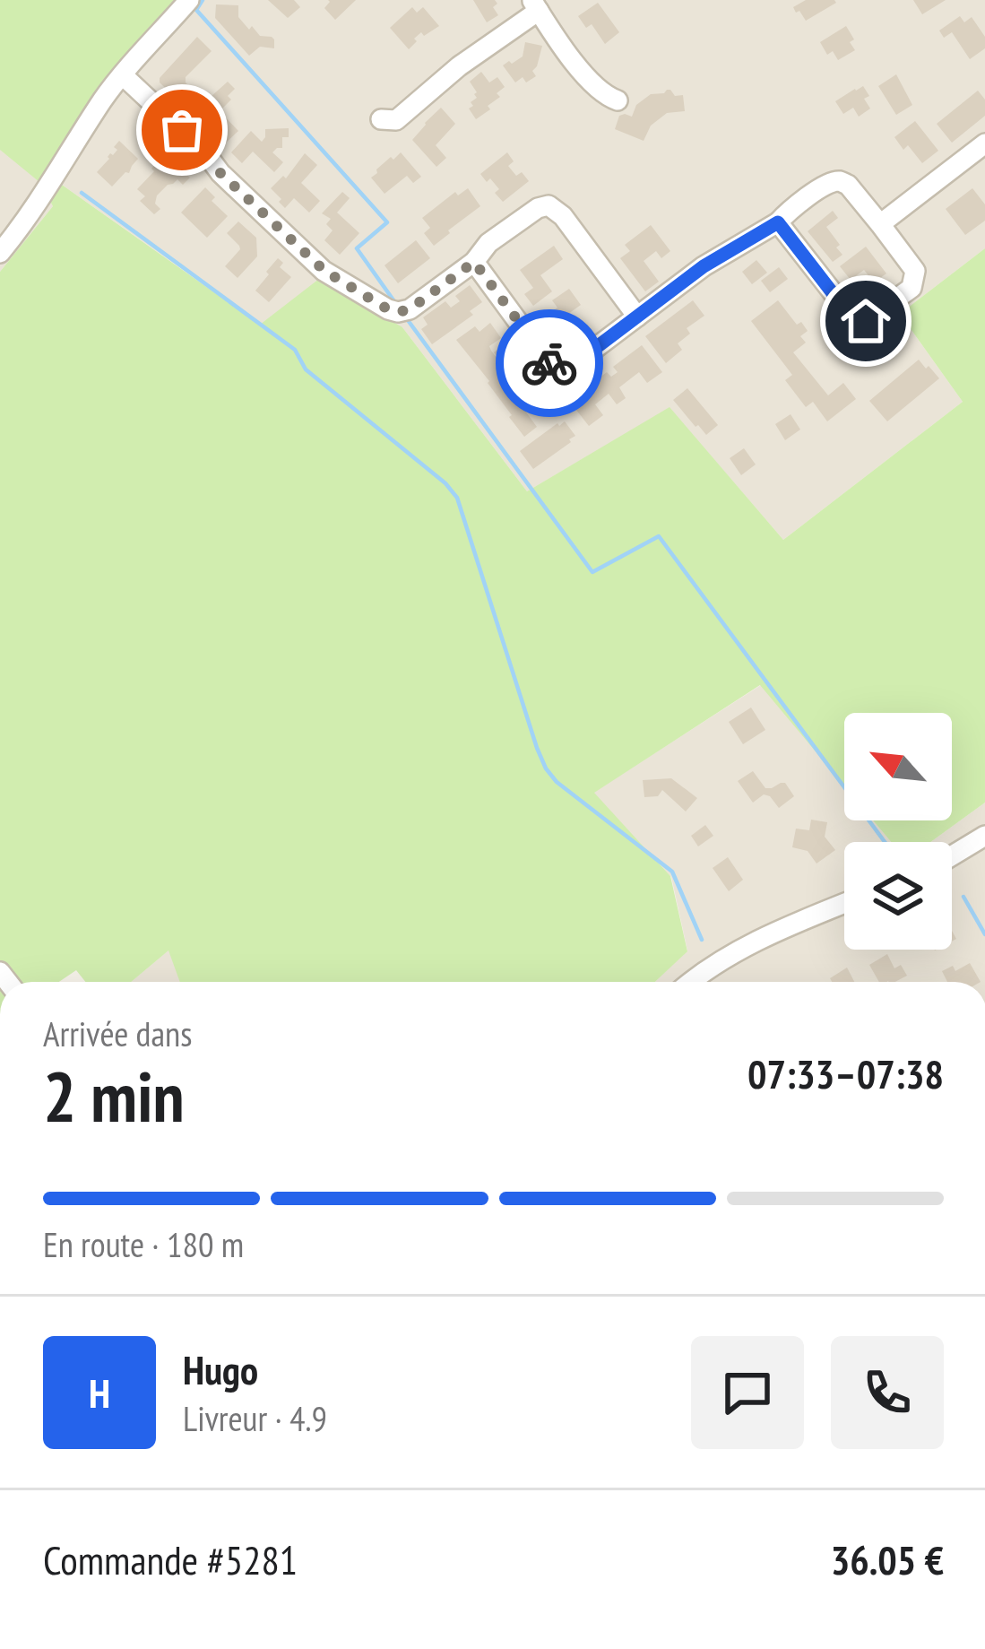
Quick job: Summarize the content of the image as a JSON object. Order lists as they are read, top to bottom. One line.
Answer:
{"north":"top left","page":{"heading":["2 min","Arrivée dans","07:33–07:38"],"panel":["Hugo","Livreur · 4.9","Commande #5281","36.05 €"],"bar":"En route · 180 m","round":"H"}}
